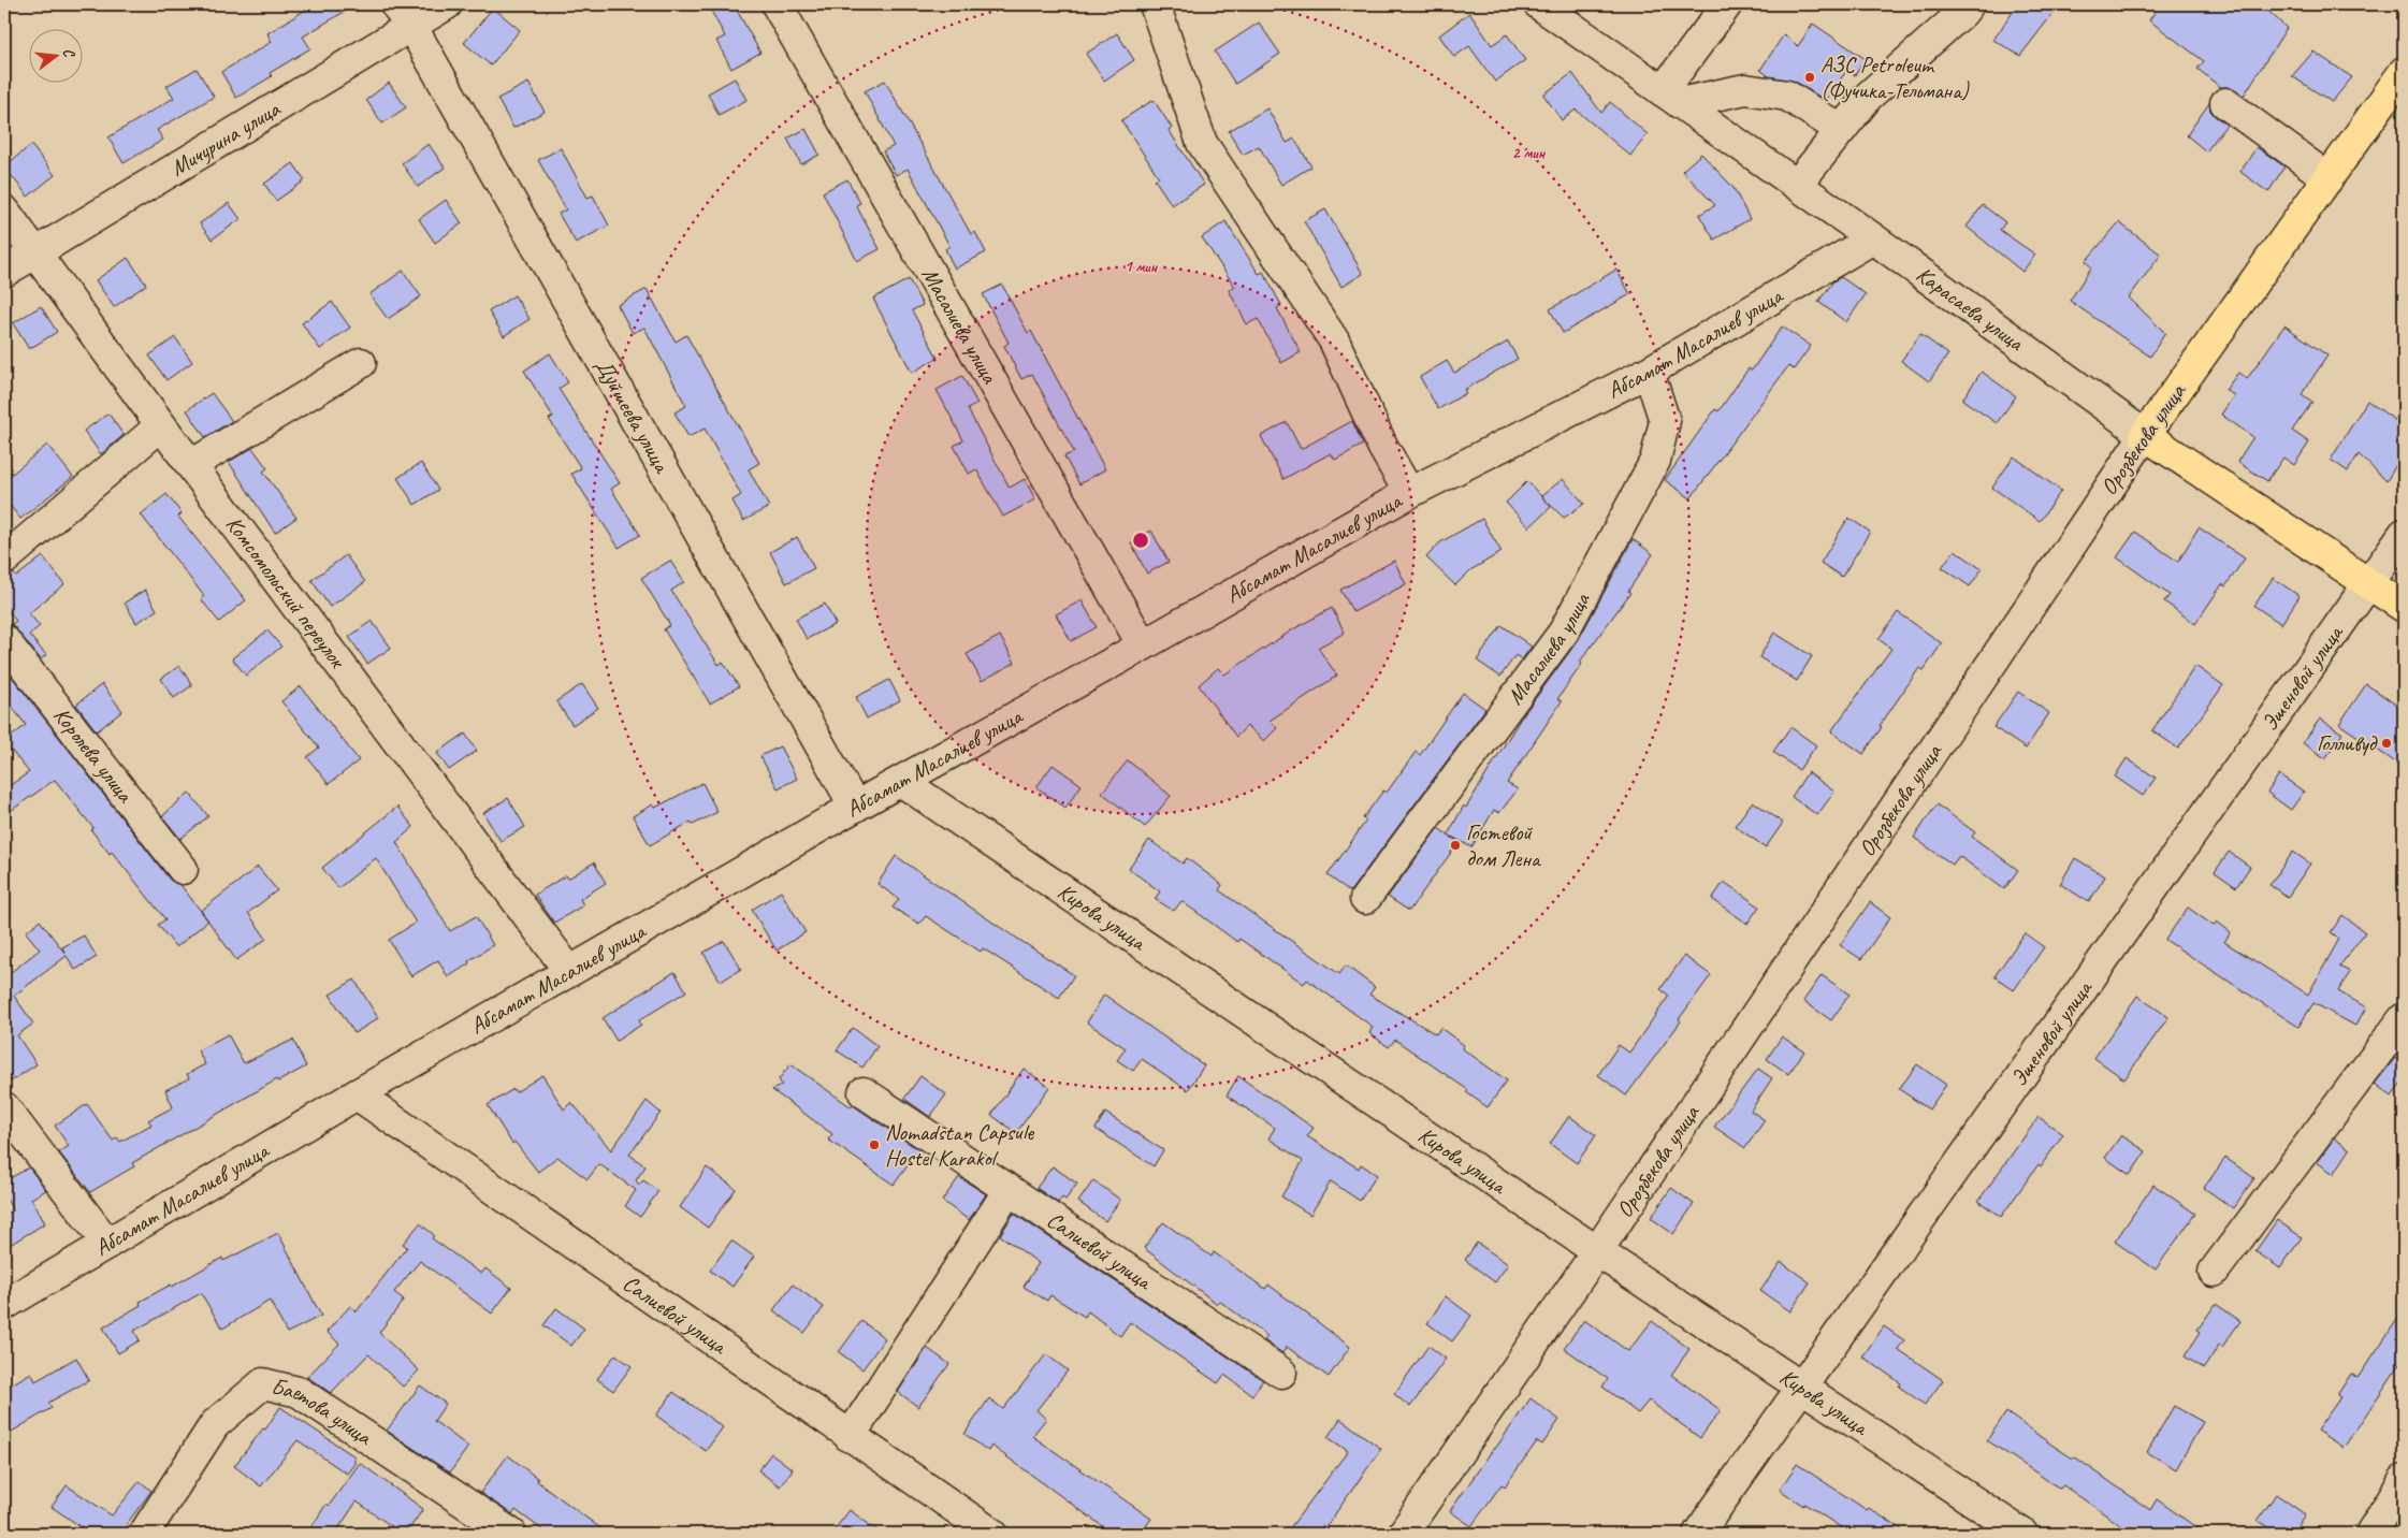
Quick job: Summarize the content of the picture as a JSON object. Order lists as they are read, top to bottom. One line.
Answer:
{"streets":{"main road":["Карасаева улица","Орозбекова улица"],"street":["Мичурина улица","Масалиева улица","Абсамат Масалиев улица","Дуйшеева улица","Комсомольский переулок","Эшеновой улица","Королева улица","Кирова улица","Салиевой улица","Баетова улица"]},"crossings":[["Мичурина улица","Дуйшеева улица"],["Мичурина улица","Комсомольский переулок"],["Карасаева улица","Абсамат Масалиев улица"],["Карасаева улица","Орозбекова улица"],["Карасаева улица","Эшеновой улица"],["Масалиева улица","Абсамат Масалиев улица"],["Абсамат Масалиев улица","Дуйшеева улица"],["Абсамат Масалиев улица","Комсомольский переулок"],["Абсамат Масалиев улица","Кирова улица"],["Абсамат Масалиев улица","Салиевой улица"],["Орозбекова улица","Кирова улица"],["Эшеновой улица","Кирова улица"]],"places":["АЗС Petroleum (Фучика-Тельмана)","Голливуд","Гостевой дом Лена","Nomadstan Capsule Hostel Karakol"],"north":"right","rings":["2 мин","1 мин"]}
